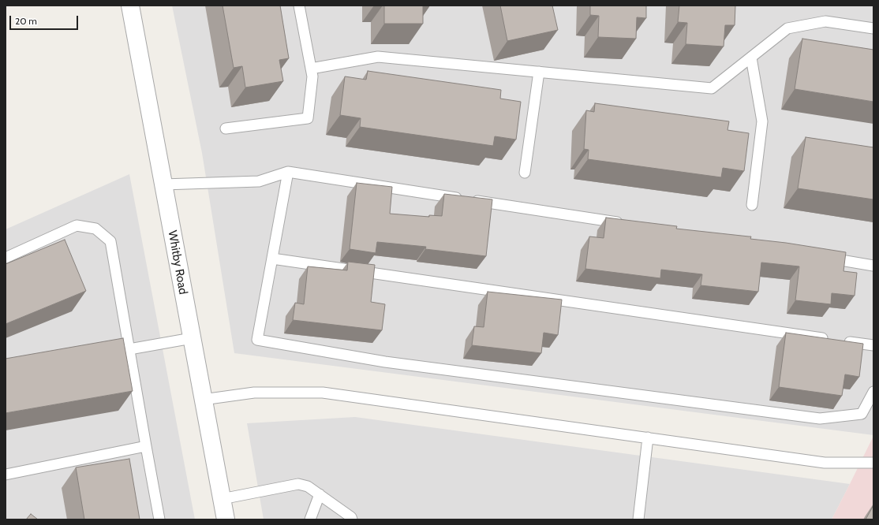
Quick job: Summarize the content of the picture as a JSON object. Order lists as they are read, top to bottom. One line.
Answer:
{"streets":{"street":["Whitby Road"]},"scale_bar":"20 m"}
